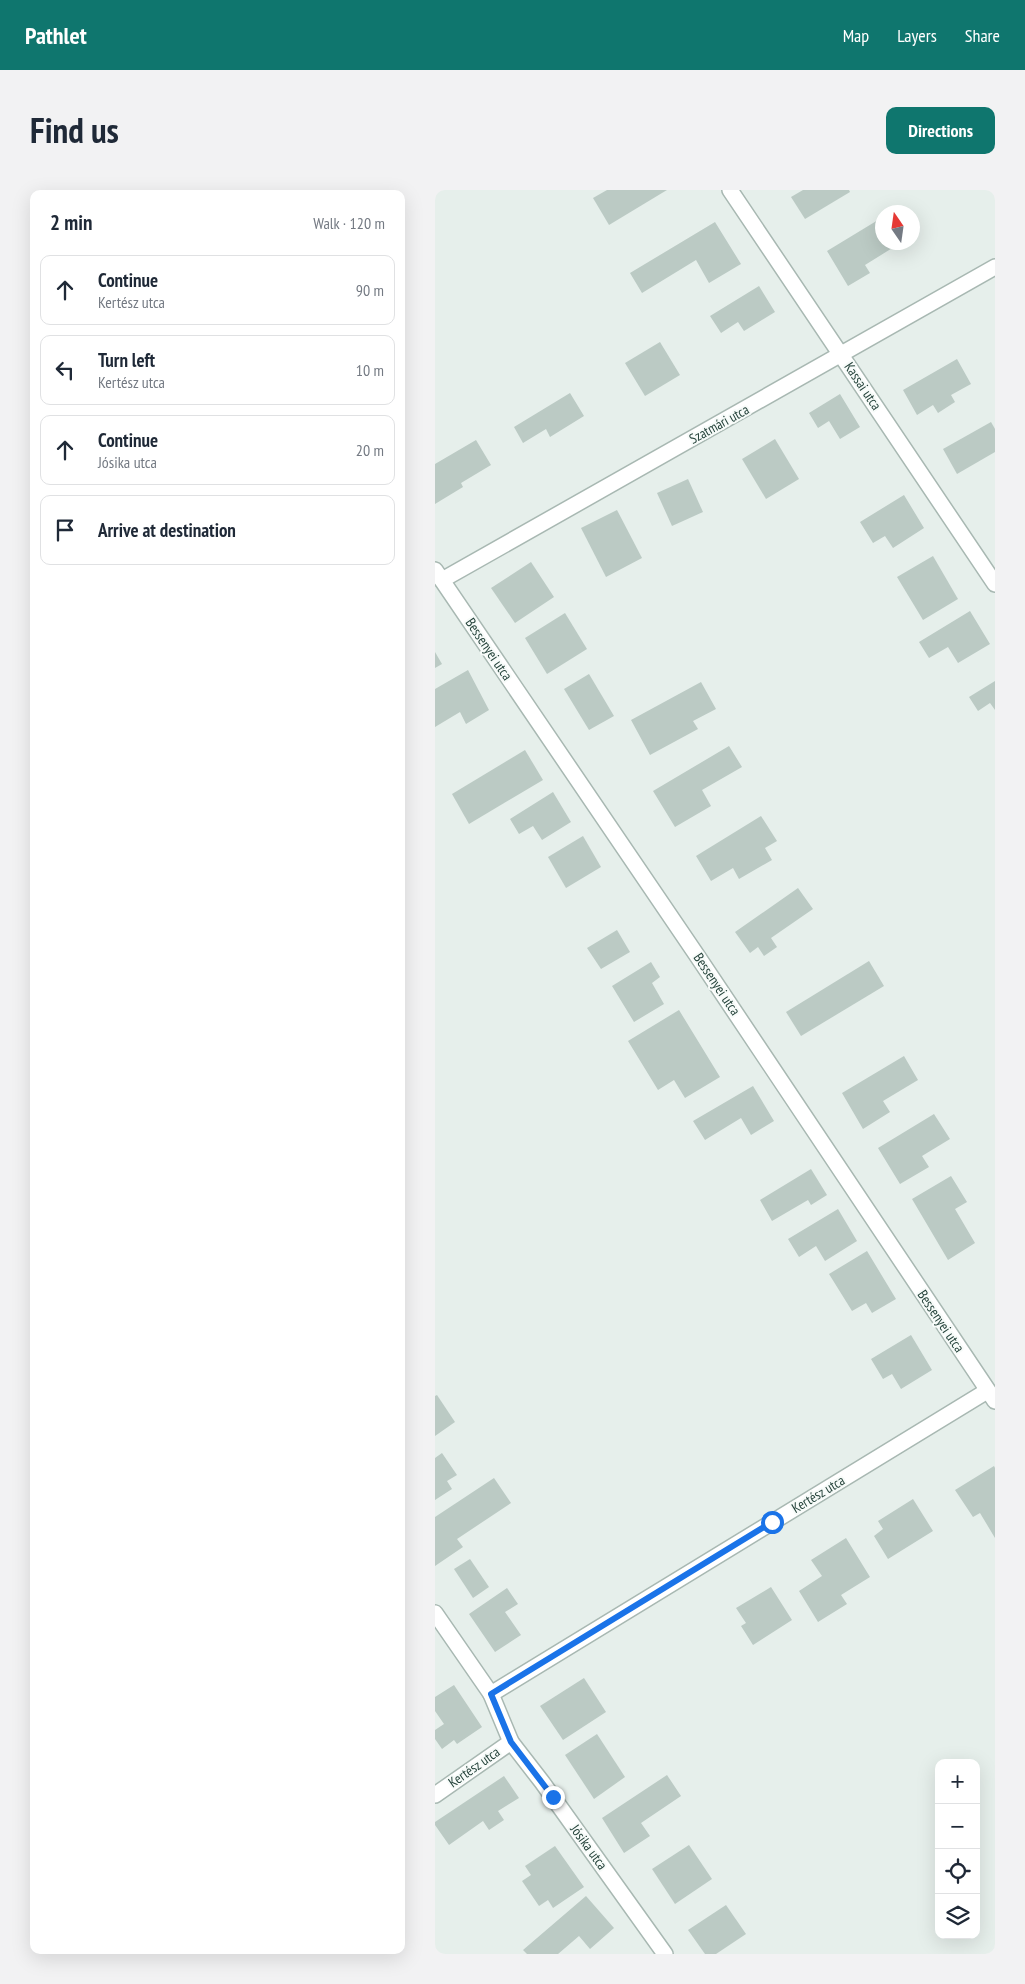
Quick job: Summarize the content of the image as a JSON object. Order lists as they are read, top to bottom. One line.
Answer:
{"streets":{"street":["Kassai utca","Szatmári utca","Bessenyei utca","Kertész utca","Jósika utca"]},"crossings":[["Kassai utca","Szatmári utca"],["Szatmári utca","Bessenyei utca"],["Bessenyei utca","Kertész utca"],["Kertész utca","Jósika utca"]],"north":"top","page":{"header":"Pathlet","nav":["Map","Layers","Share"],"title":"Find us","buttons":"Directions","heading":["2 min","Walk · 120 m"],"list":[["Continue","Kertész utca","90 m"],["Turn left","Kertész utca","10 m"],["Continue","Jósika utca","20 m"],"Arrive at destination"],"map_buttons":["+","−"]}}
